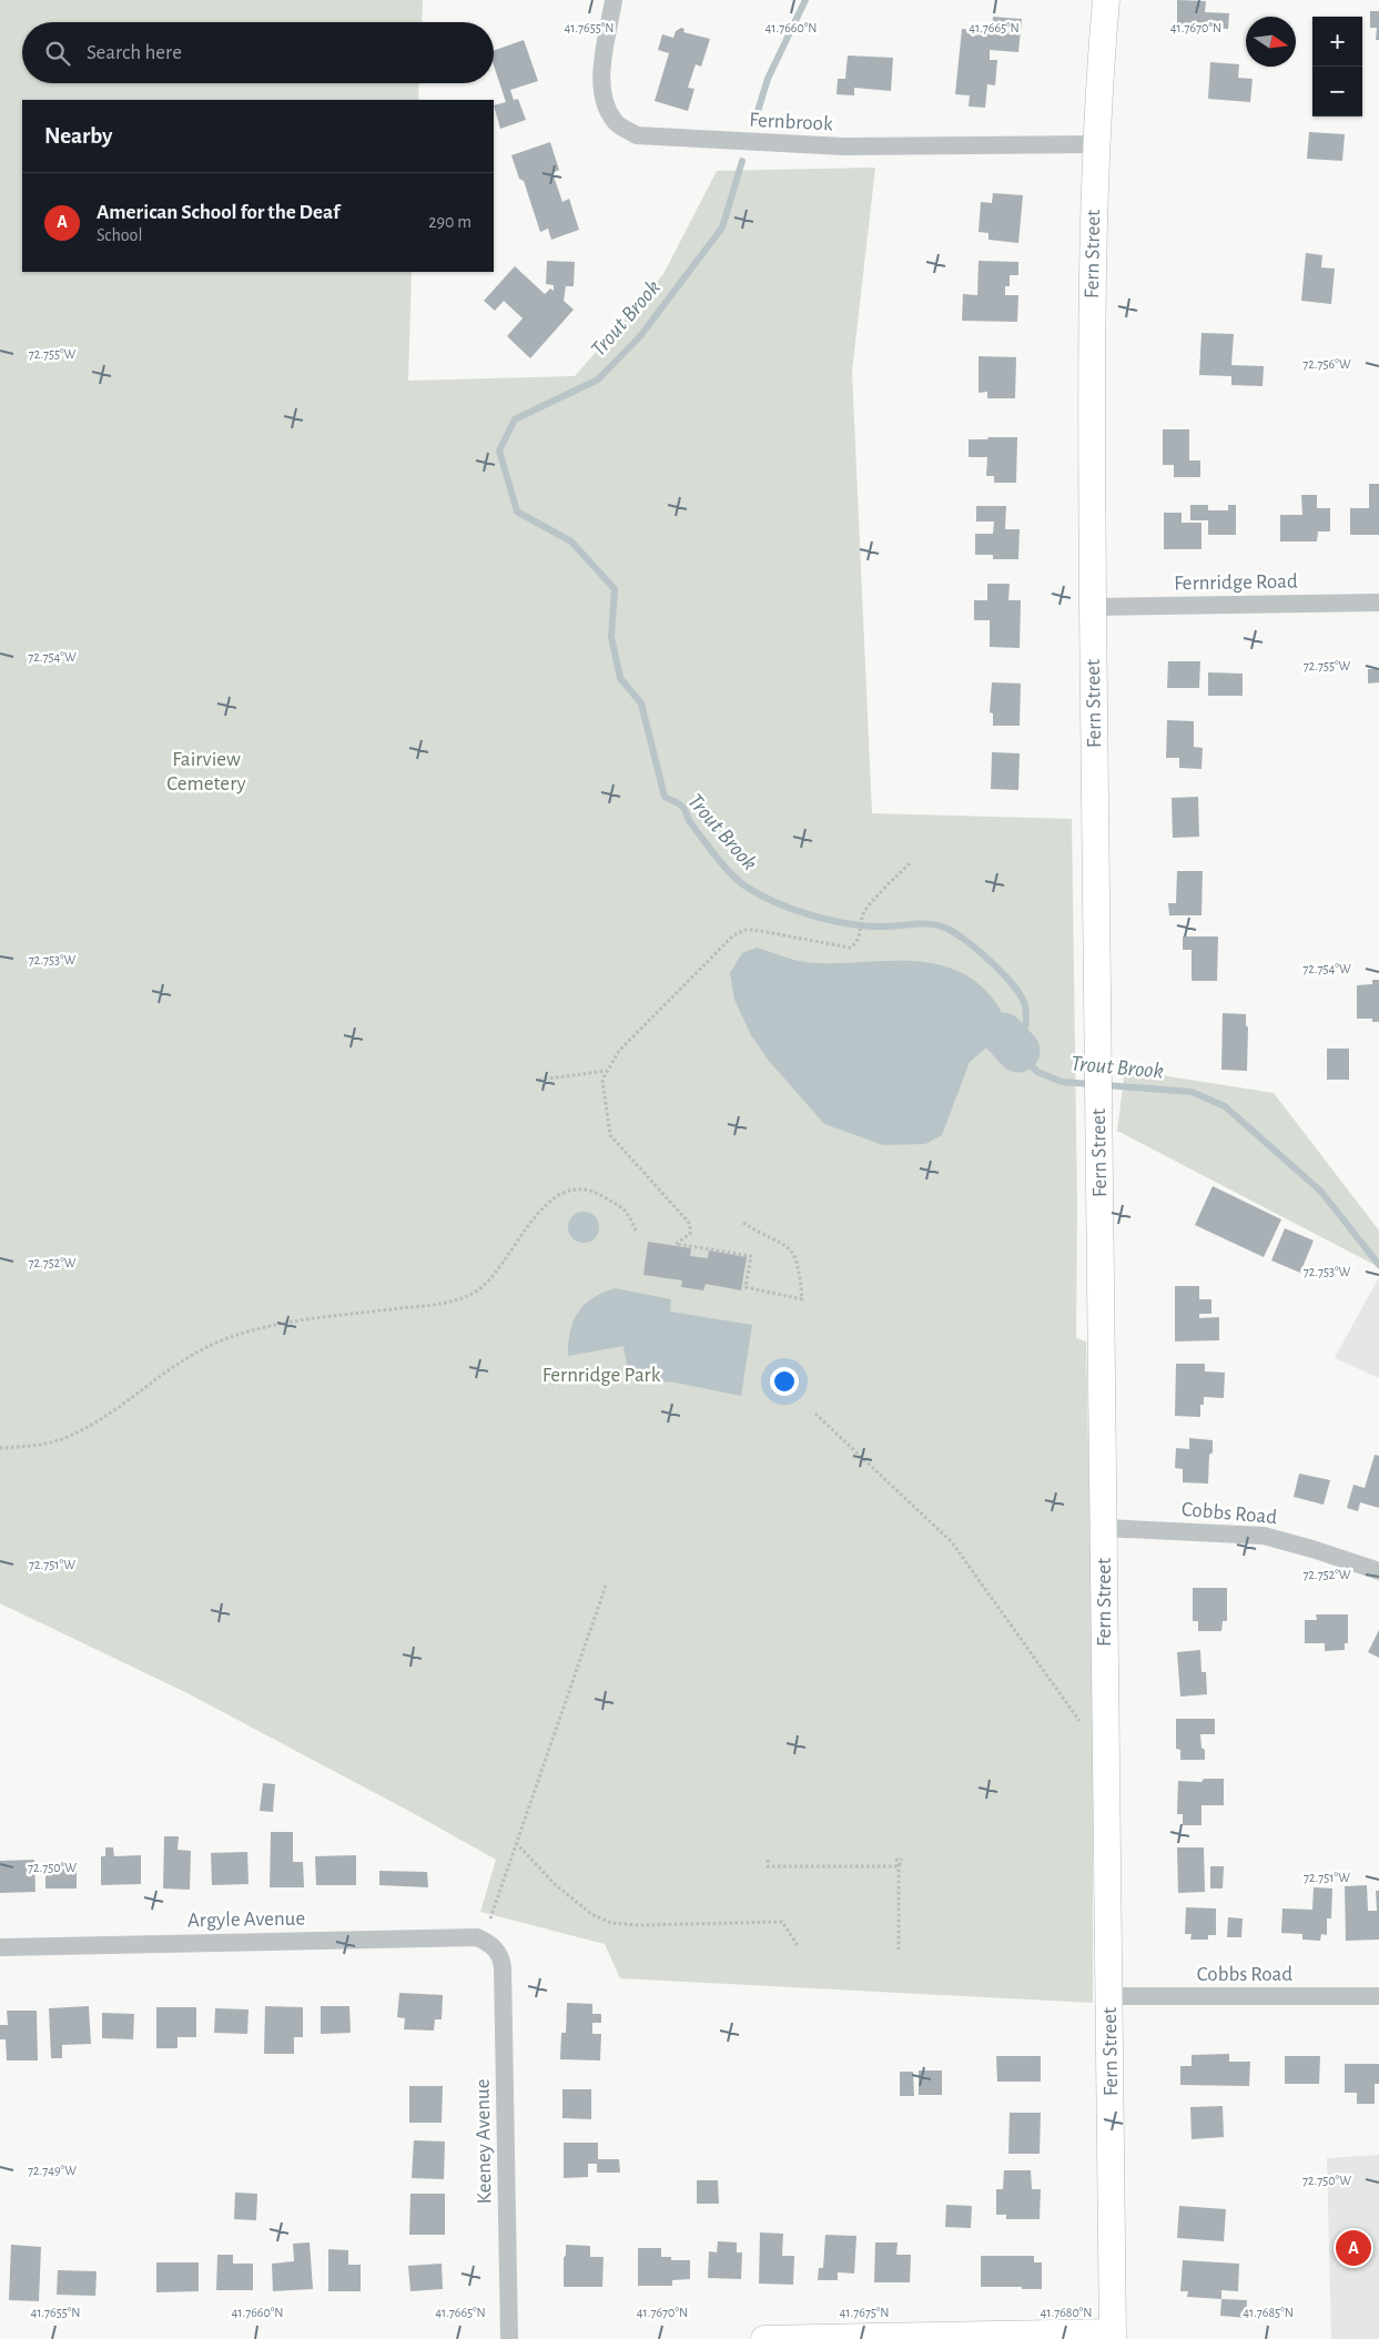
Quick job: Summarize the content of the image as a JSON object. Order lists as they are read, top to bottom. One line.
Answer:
{"streets":{"street":["Fernbrook","Fern Street","Fernridge Road","Cobbs Road","Argyle Avenue","Keeney Avenue"]},"crossings":[["Fernbrook","Fern Street"],["Fern Street","Fernridge Road"],["Fern Street","Cobbs Road"],["Argyle Avenue","Keeney Avenue"]],"water":["Trout Brook"],"parks":["Fairview Cemetery","Fernridge Park"],"north":"right","page":{"map_buttons":["+","−"],"search":"Search here","heading":"Nearby","list":[{"mark":"A","name":"American School for the Deaf","note":"School","value":"290 m"}],"pins":"A"},"coordinates":["41.7655°N","41.7660°N","41.7665°N","41.7670°N","72.755°W","72.756°W","72.754°W","72.753°W","72.752°W","72.751°W","72.750°W","72.749°W","41.7675°N","41.7680°N","41.7685°N"]}
